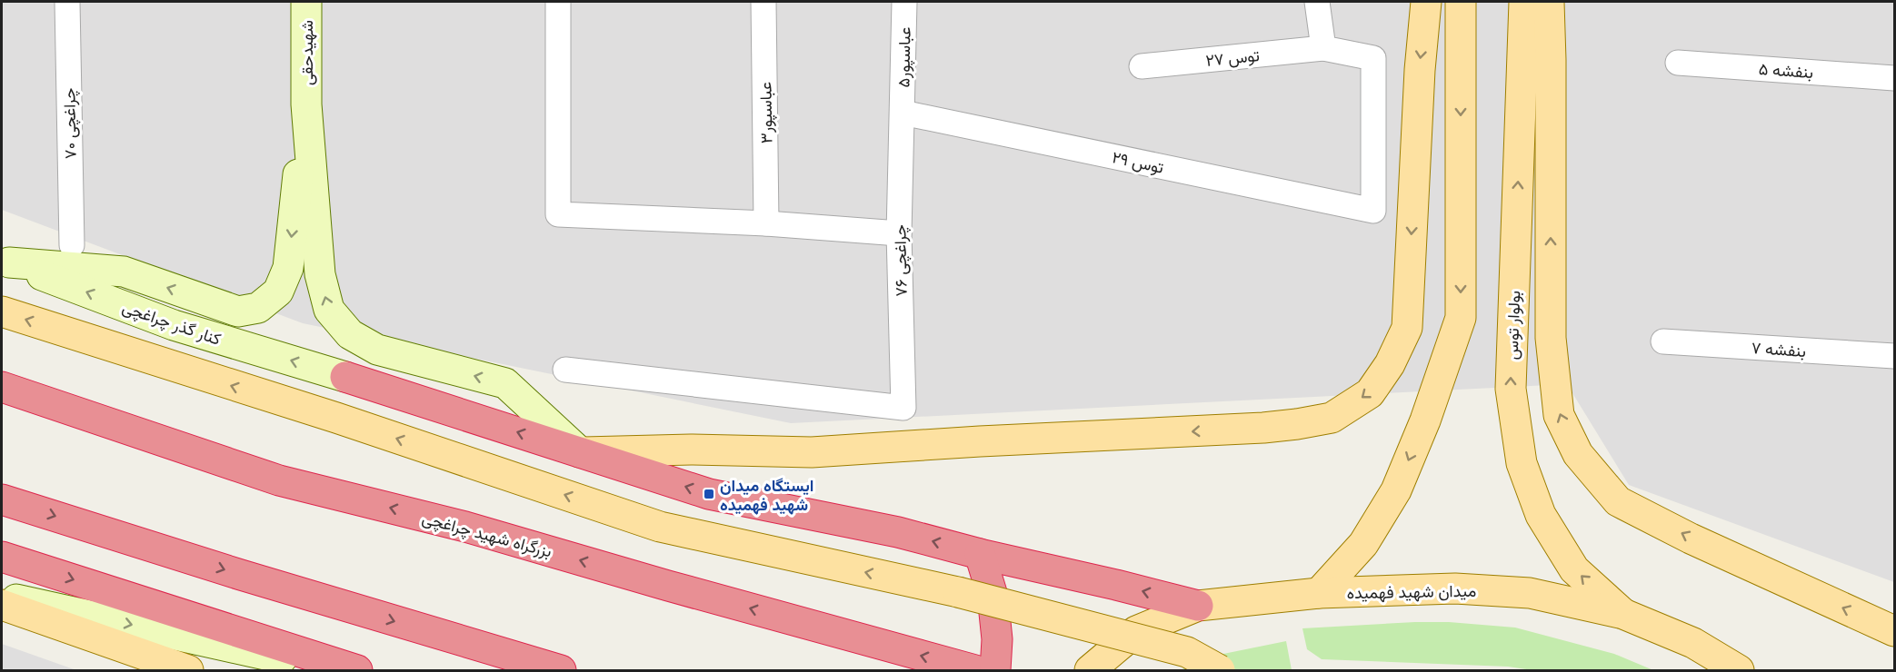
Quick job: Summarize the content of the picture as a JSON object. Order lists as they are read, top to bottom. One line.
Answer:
{"streets":{"highway":["بزرگراه شهید چراغچی"],"main road":["بولوار توس","میدان شهید فهمیده"],"street":["شهیدحقی","عباسپور۵","توس ۲۷","بنفشه ۵","عباسپور۳","چراغچی ۷۰","توس ۲۹","چراغچی ۷۶","کنار گذر چراغچی","بنفشه ۷"]},"crossings":[["عباسپور۵","توس ۲۹"],["عباسپور۵","چراغچی ۷۶"],["توس ۲۷","توس ۲۹"],["توس ۲۹","چراغچی ۷۶"],["بولوار توس","میدان شهید فهمیده"]],"one_way":["کنار گذر چراغچی","بولوار توس"],"places":{"transit":["ایستگاه میدان شهید فهمیده"]}}
